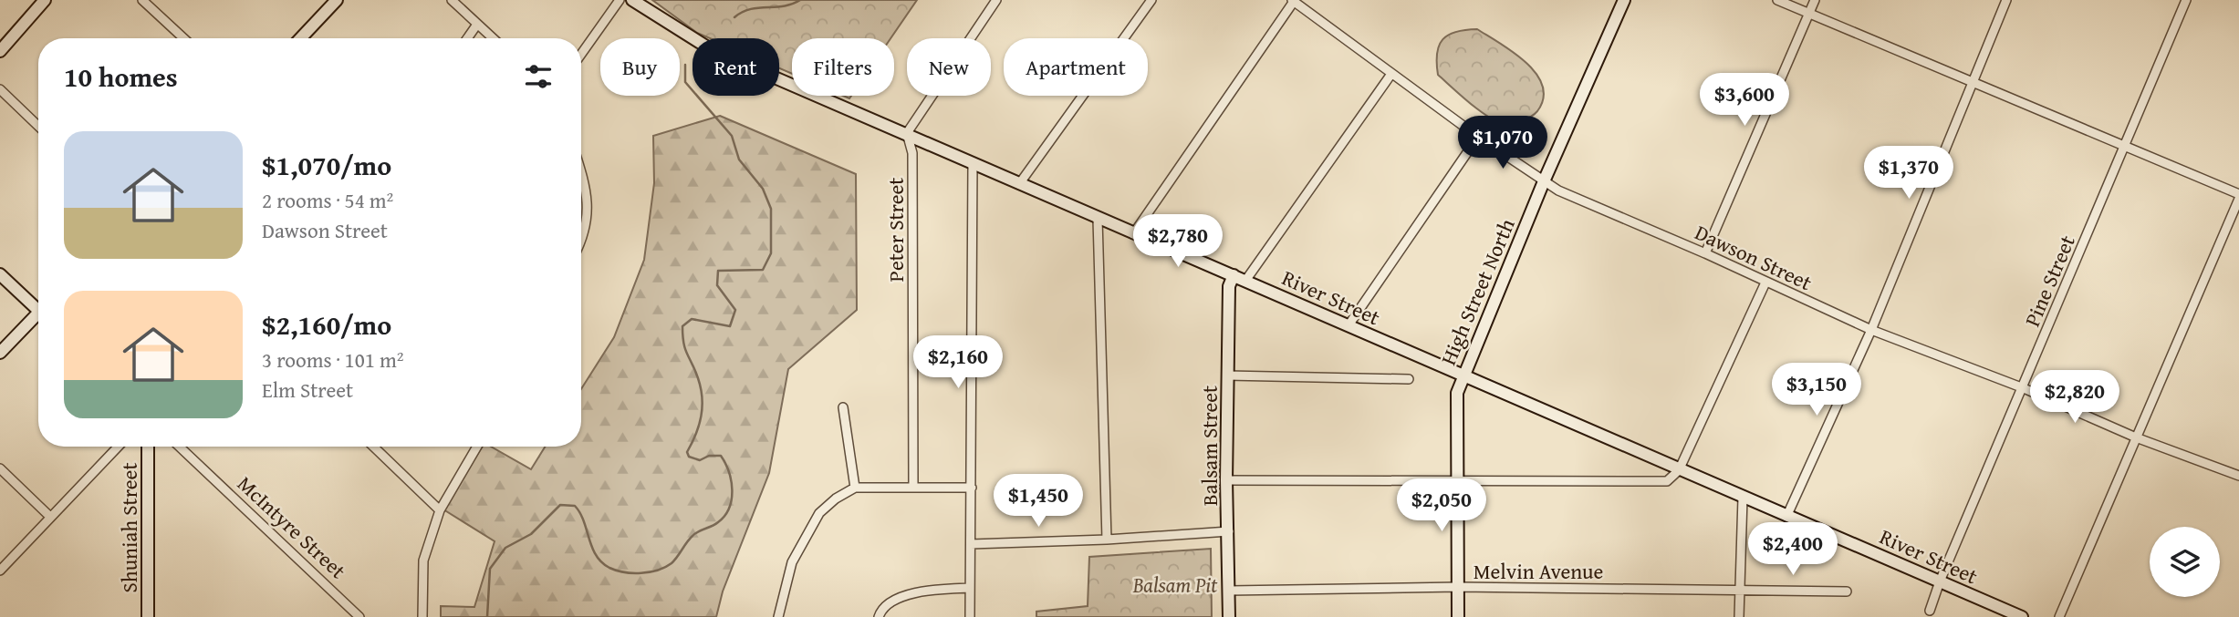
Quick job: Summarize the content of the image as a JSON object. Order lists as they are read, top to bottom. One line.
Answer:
{"streets":{"main road":["High Street North","River Street","Balsam Street","Shuniah Street"],"street":["Peter Street","Dawson Street","Pine Street","McIntyre Street","Melvin Avenue"]},"crossings":[["Peter Street","River Street"],["Dawson Street","Pine Street"],["Dawson Street","High Street North"],["Pine Street","River Street"],["High Street North","River Street"],["High Street North","Melvin Avenue"],["River Street","Balsam Street"],["Balsam Street","Melvin Avenue"]],"parks":["Balsam Pit"],"page":{"chip":["Buy","Rent","Filters","New","Apartment"],"heading":"10 homes","price":["$3,600","$1,070","$1,370","$2,780","$2,160","$3,150","$2,820","$1,450","$2,050","$2,400"],"list":[{"name":"$1,070/mo","note":"2 rooms · 54 m² · Dawson Street"},{"name":"$2,160/mo","note":"3 rooms · 101 m² · Elm Street"}]}}
